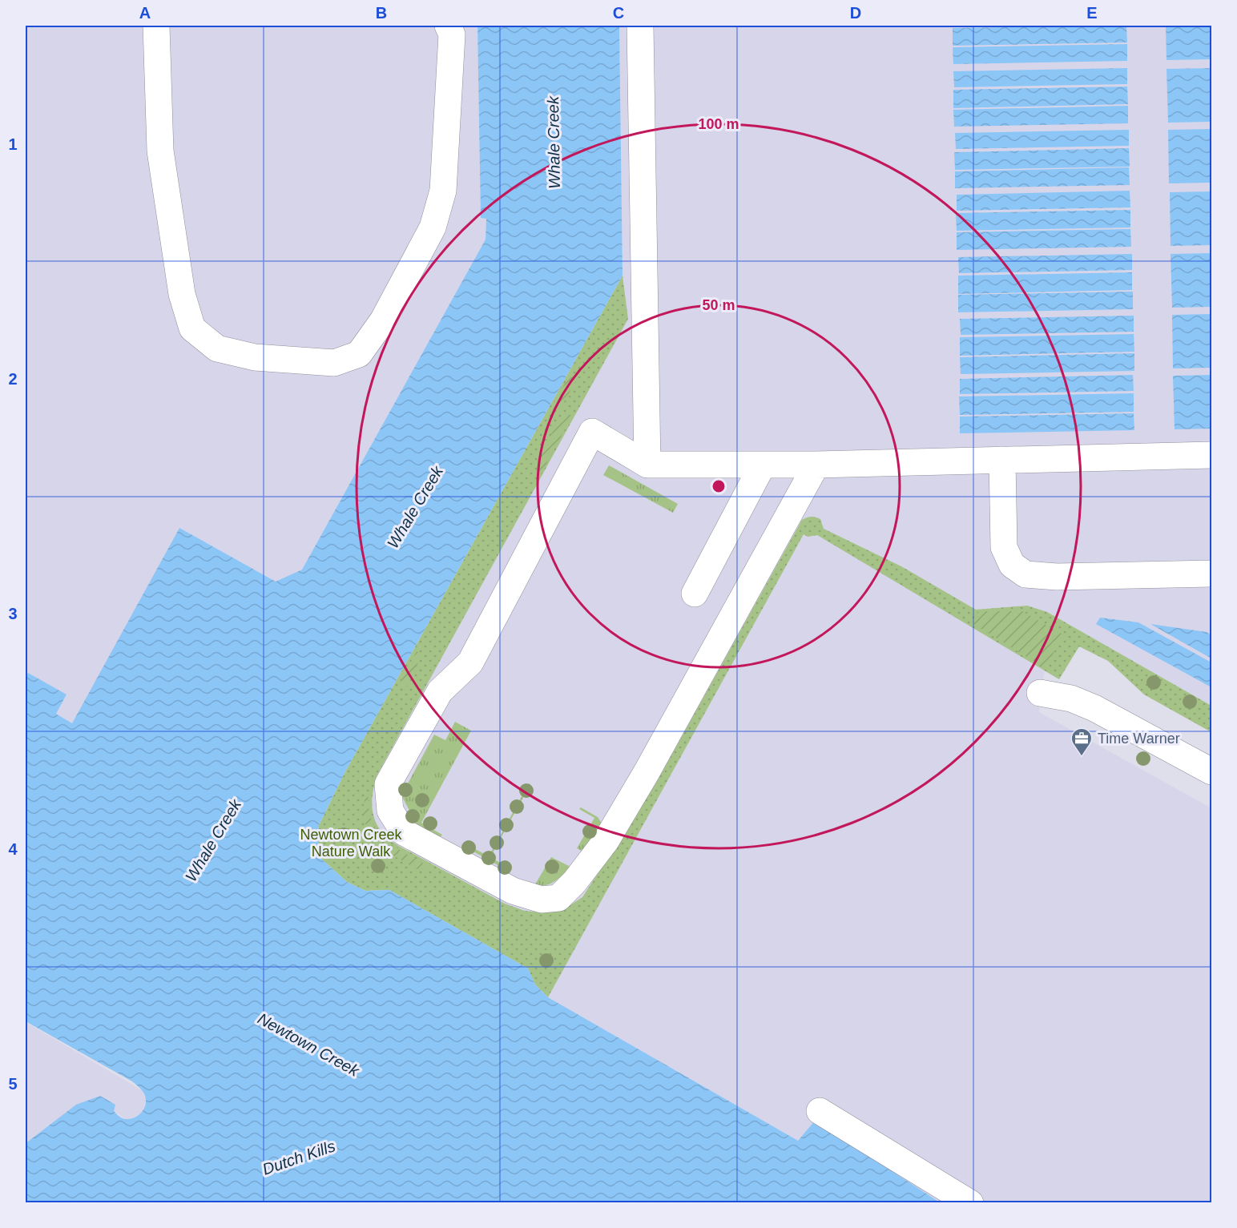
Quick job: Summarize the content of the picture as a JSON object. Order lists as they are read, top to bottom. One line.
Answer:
{"water":["Whale Creek","Newtown Creek","Dutch Kills"],"parks":["Newtown Creek Nature Walk"],"places":{"office":["Time Warner"]},"grid":{"columns":["A","B","C","D","E"],"rows":["1","2","3","4","5"]},"rings":["100 m","50 m"]}
